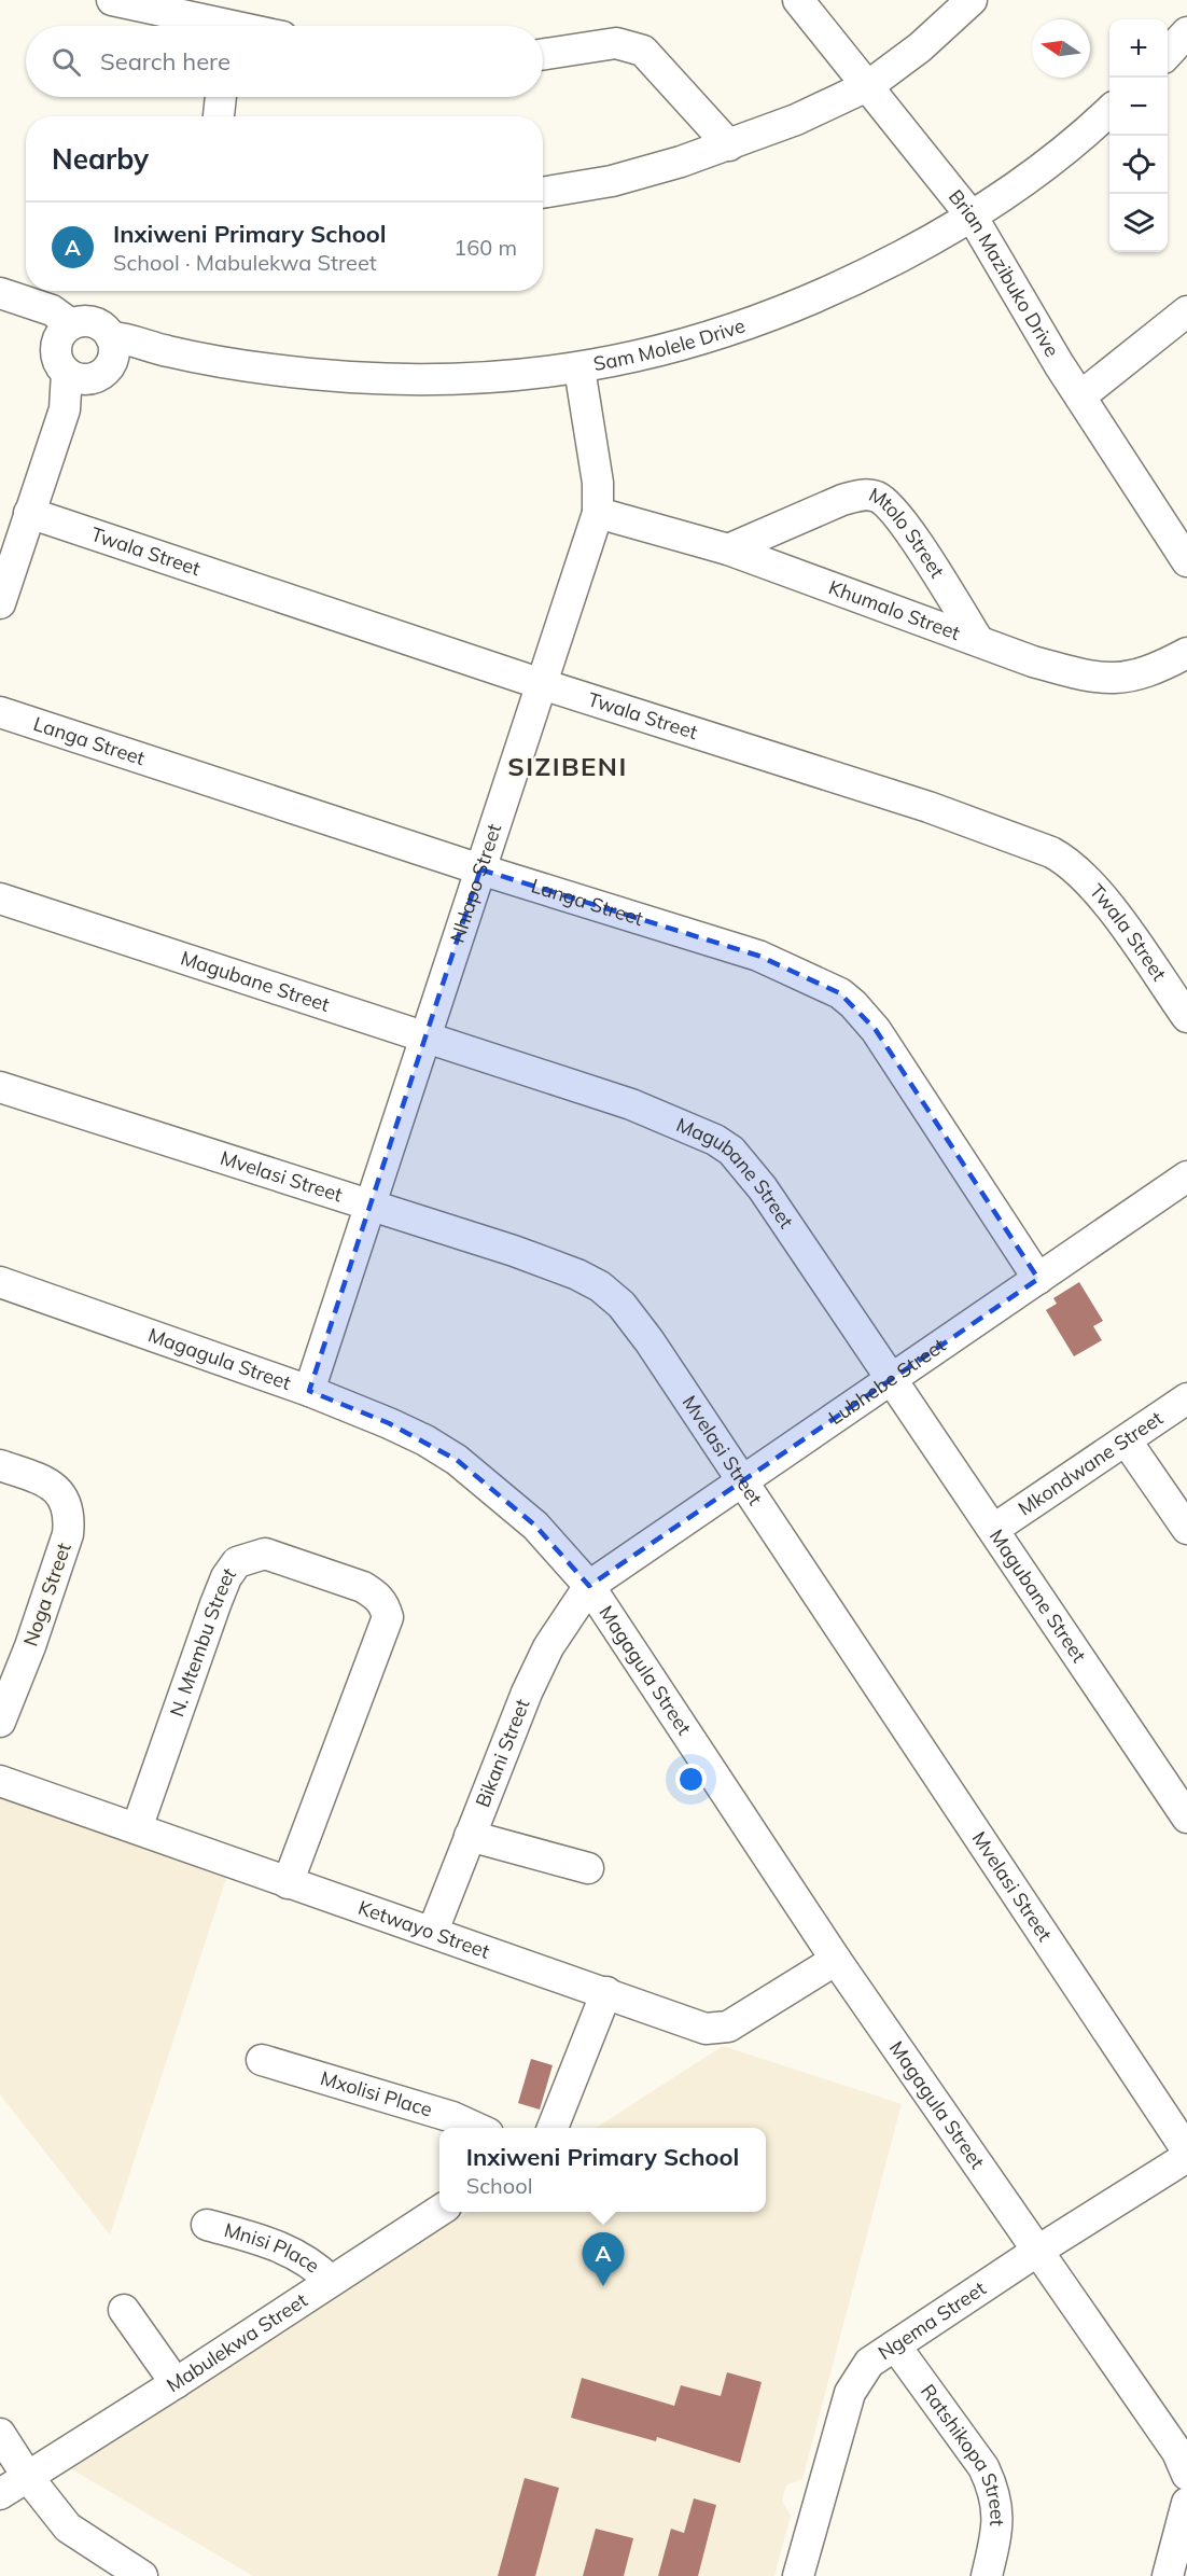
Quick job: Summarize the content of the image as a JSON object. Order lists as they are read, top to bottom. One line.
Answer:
{"streets":{"street":["Brian Mazibuko Drive","Sam Molele Drive","Mtolo Street","Twala Street","Khumalo Street","Langa Street","Nhlapo Street","Magubane Street","Mvelasi Street","Magagula Street","Lubhebe Street","Mkondwane Street","Noga Street","N. Mtembu Street","Bikani Street","Ketwayo Street","Mxolisi Place","Mnisi Place","Ngema Street","Mabulekwa Street","Ratshikopa Street"]},"crossings":[["Brian Mazibuko Drive","Sam Molele Drive"],["Sam Molele Drive","Nhlapo Street"],["Mtolo Street","Khumalo Street"],["Twala Street","Nhlapo Street"],["Khumalo Street","Nhlapo Street"],["Langa Street","Nhlapo Street"],["Langa Street","Lubhebe Street"],["Nhlapo Street","Magubane Street"],["Nhlapo Street","Mvelasi Street"],["Nhlapo Street","Magagula Street"],["Magubane Street","Lubhebe Street"],["Magubane Street","Mkondwane Street"],["Mvelasi Street","Lubhebe Street"],["Magagula Street","Lubhebe Street"],["Magagula Street","Bikani Street"],["Magagula Street","Ketwayo Street"],["Magagula Street","Ngema Street"],["Lubhebe Street","Bikani Street"],["N. Mtembu Street","Ketwayo Street"],["Bikani Street","Ketwayo Street"],["Mnisi Place","Mabulekwa Street"],["Ngema Street","Ratshikopa Street"]],"districts":["SIZIBENI"],"north":"left","page":{"map_buttons":["+","−"],"search":"Search here","heading":"Nearby","list":[{"mark":"A","name":"Inxiweni Primary School","note":"School · Mabulekwa Street","value":"160 m"}],"popup":["Inxiweni Primary School","School"],"pins":"A"}}
